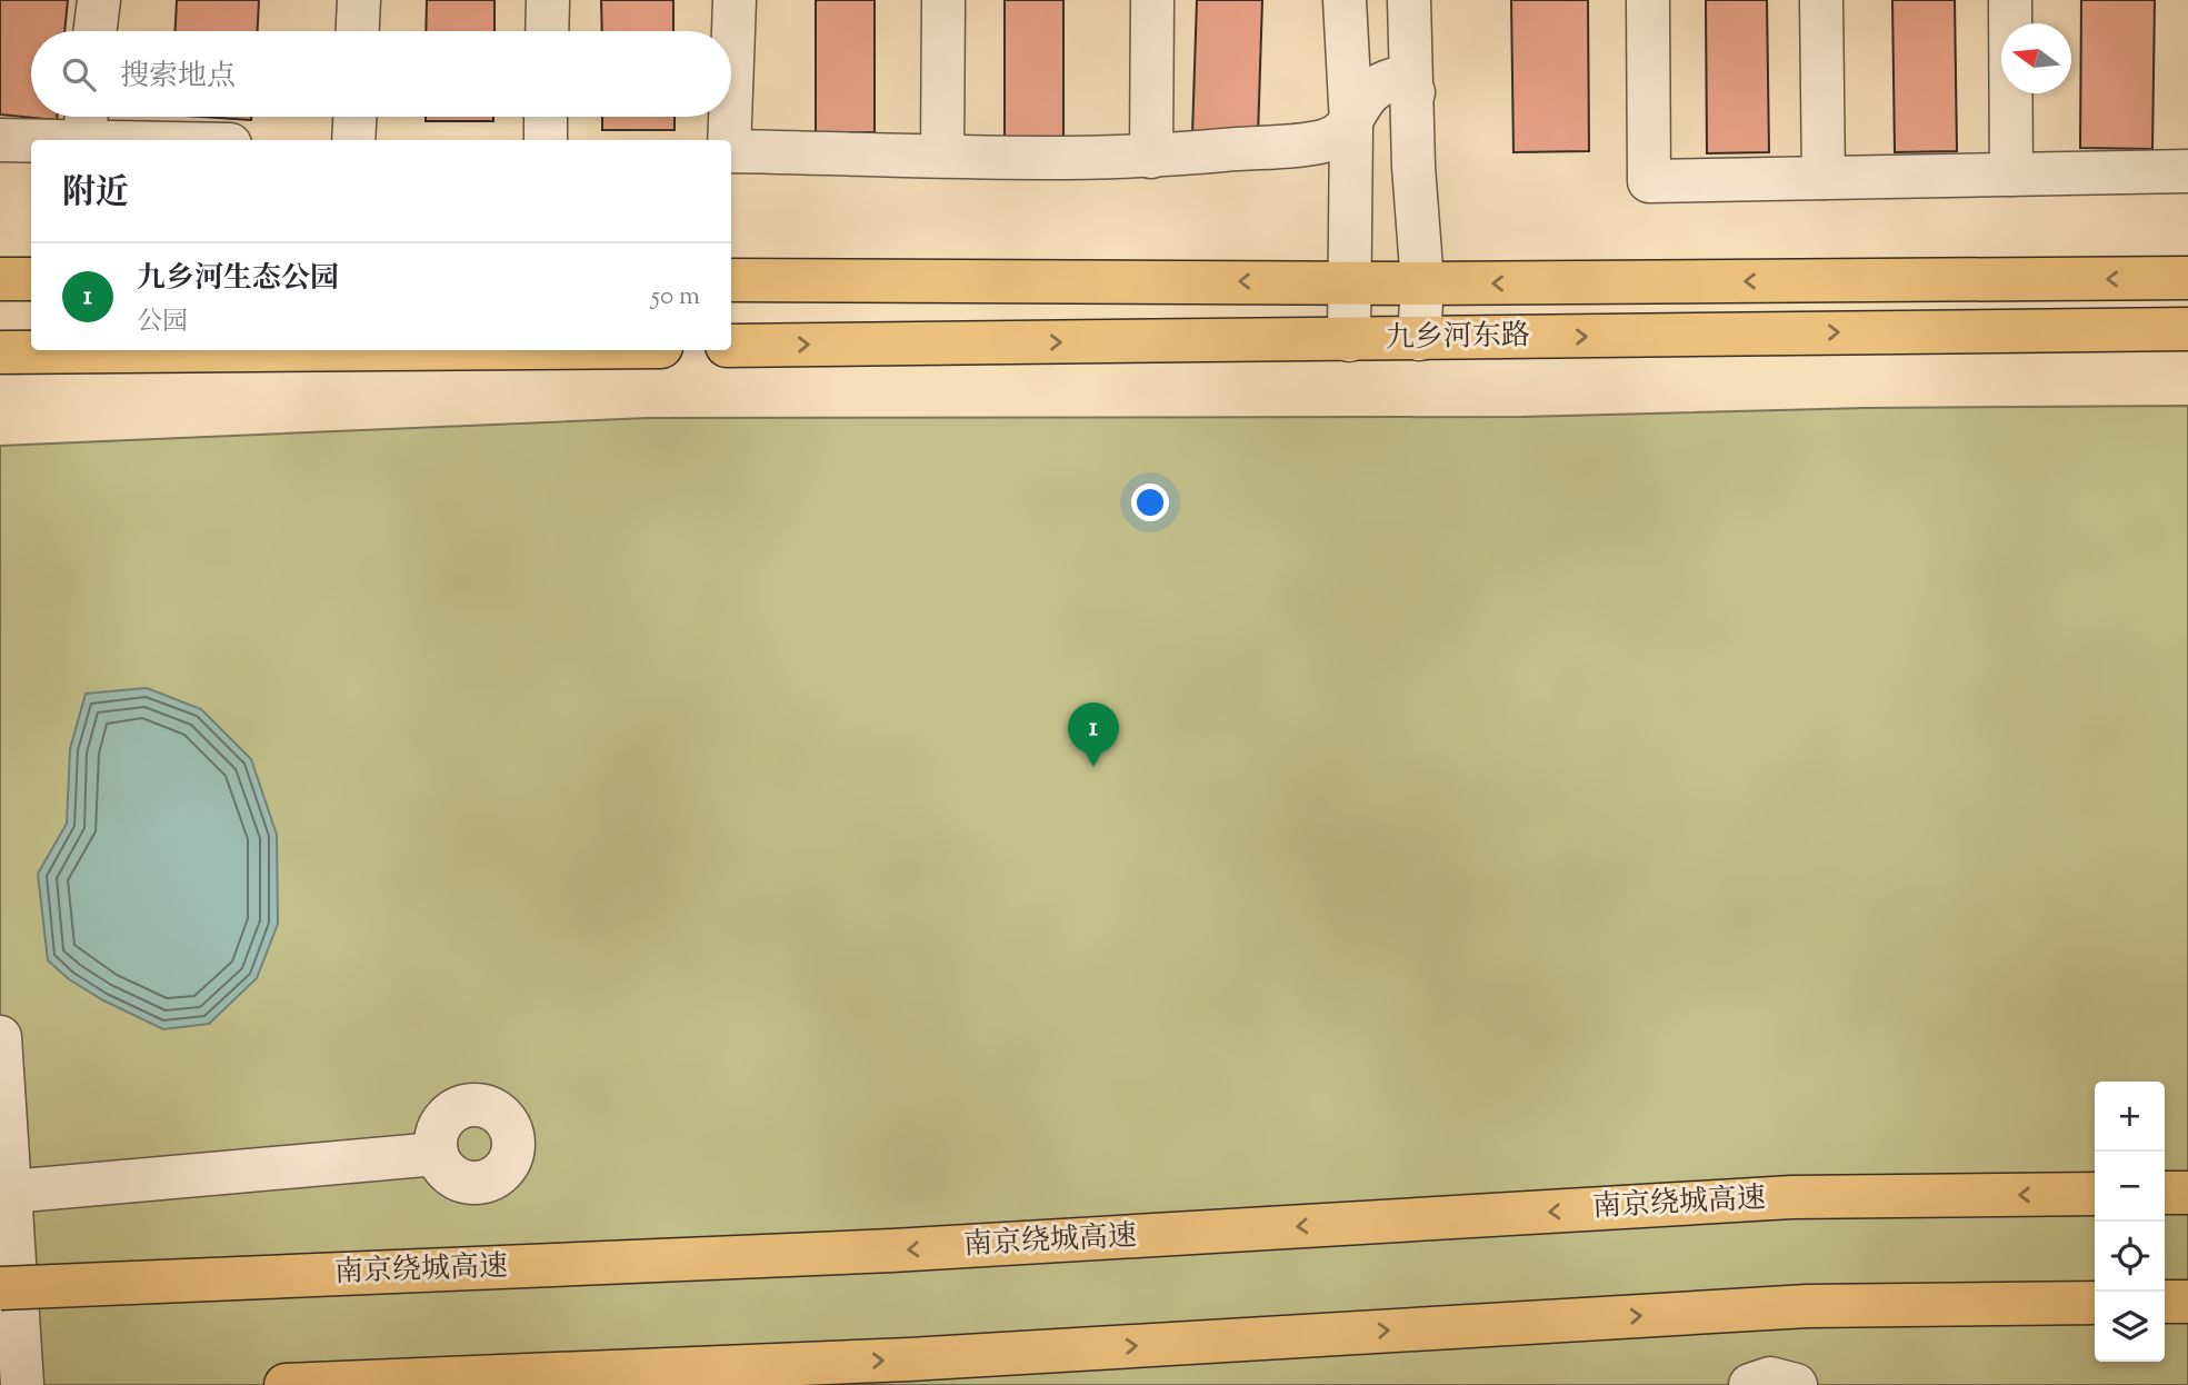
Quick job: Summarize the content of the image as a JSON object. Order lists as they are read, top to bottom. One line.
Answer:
{"streets":{"main road":["九乡河东路","南京绕城高速"]},"north":"left","page":{"search":"搜索地点","heading":"附近","list":[{"mark":"1","name":"九乡河生态公园","note":"公园","value":"50 m"}],"pins":"1","map_buttons":["+","−"]}}
